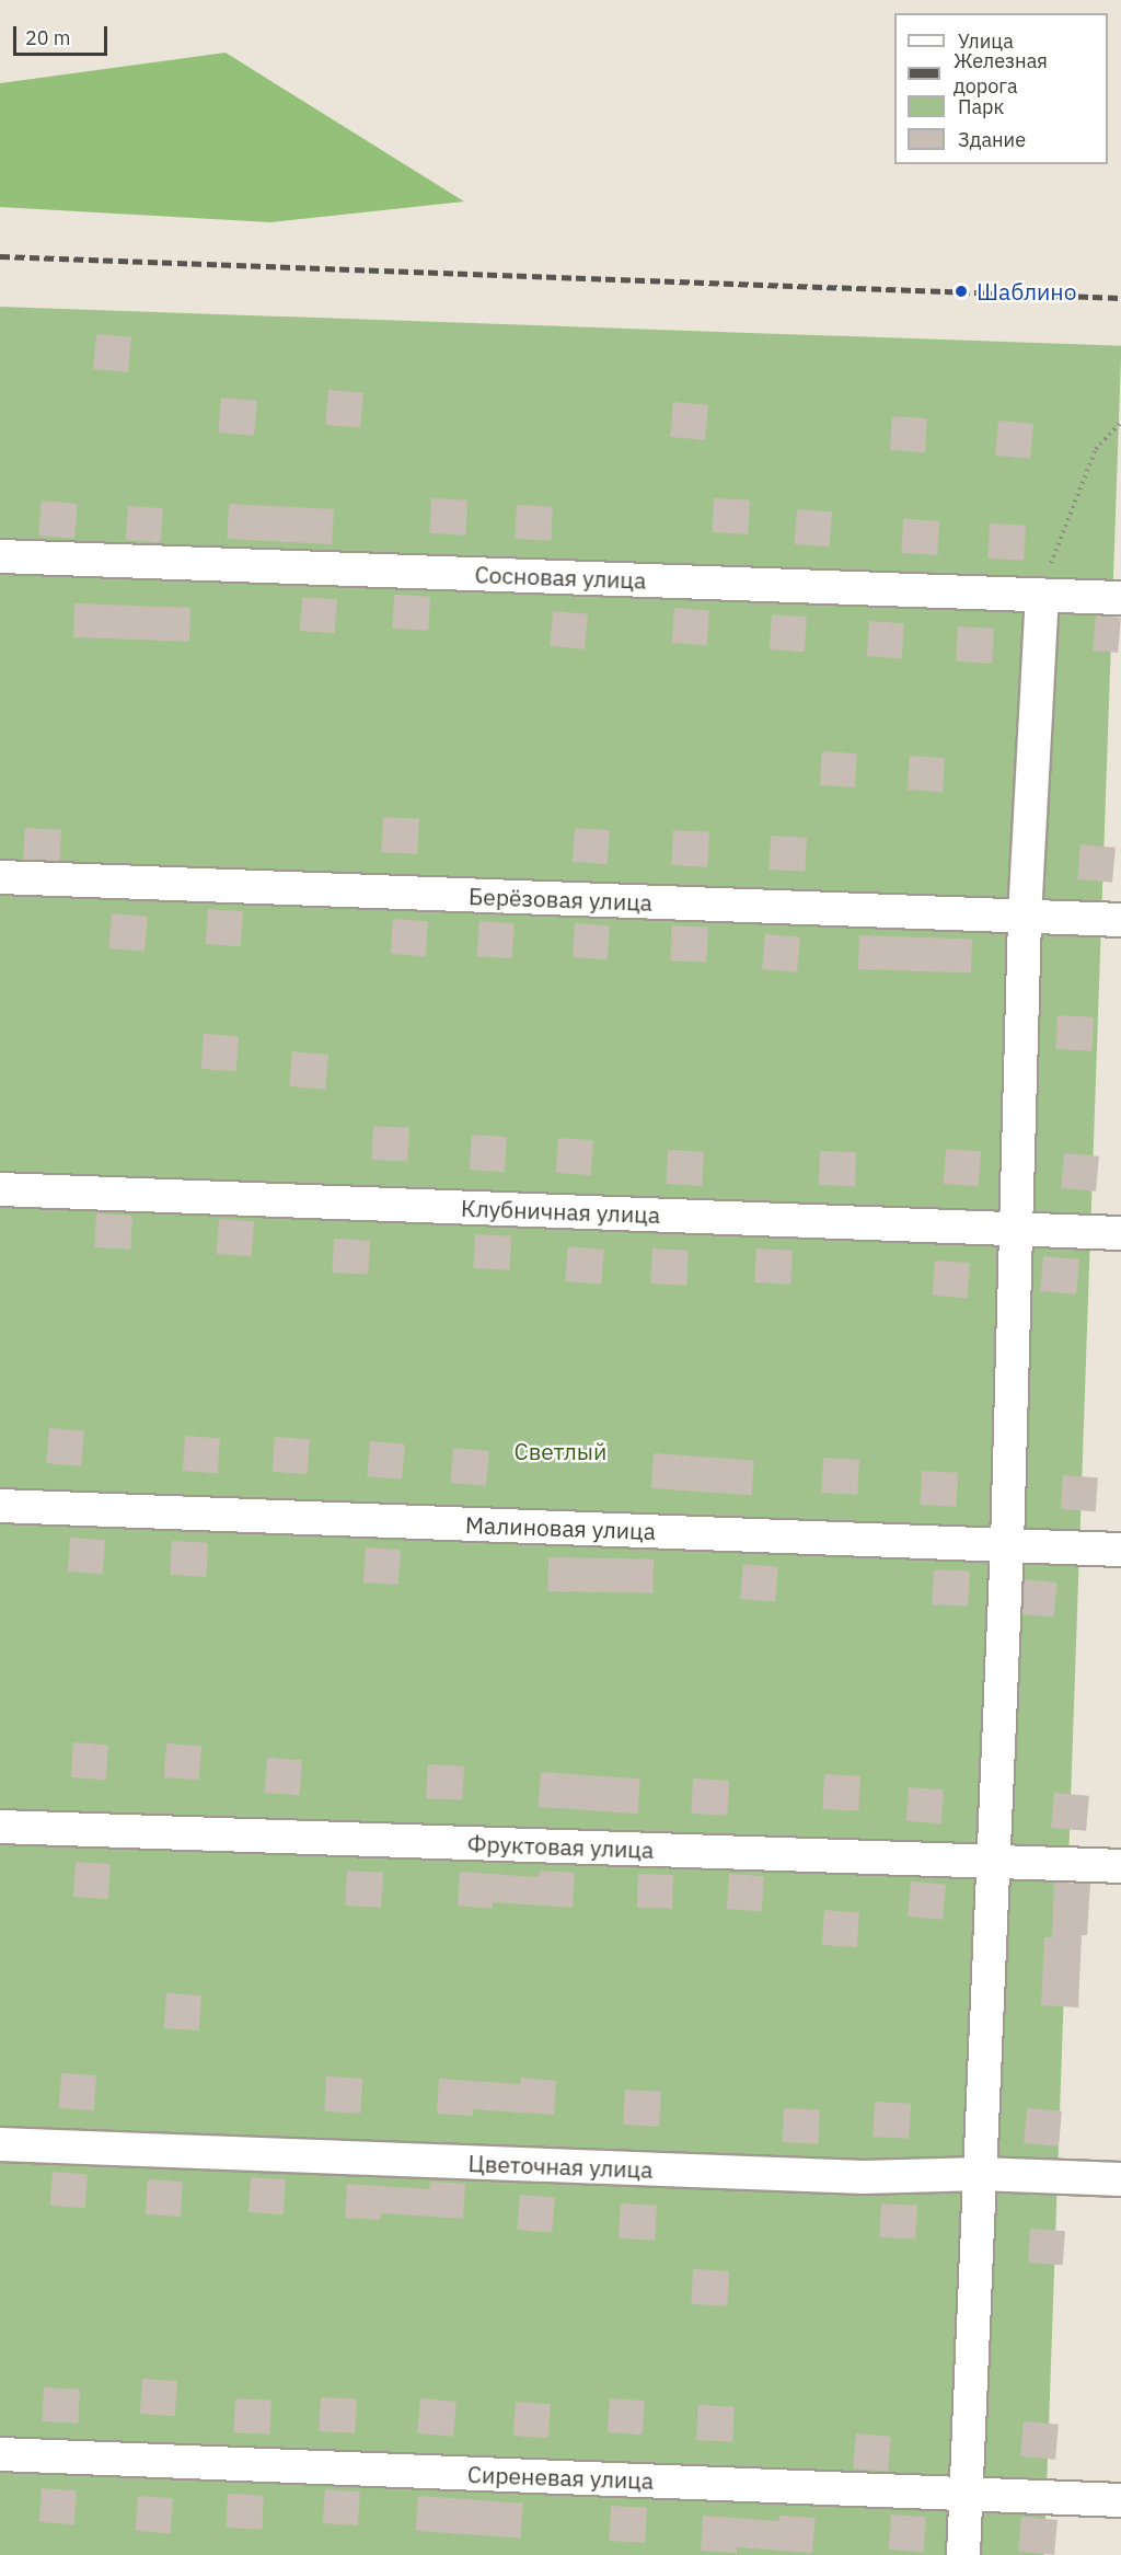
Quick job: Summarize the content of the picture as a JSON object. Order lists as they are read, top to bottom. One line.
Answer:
{"streets":{"street":["Сосновая улица","Берёзовая улица","Клубничная улица","Малиновая улица","Фруктовая улица","Цветочная улица","Сиреневая улица"]},"parks":["Светлый"],"places":["Шаблино"],"legend":["Улица","Железная дорога","Парк","Здание"],"scale_bar":"20 m"}
